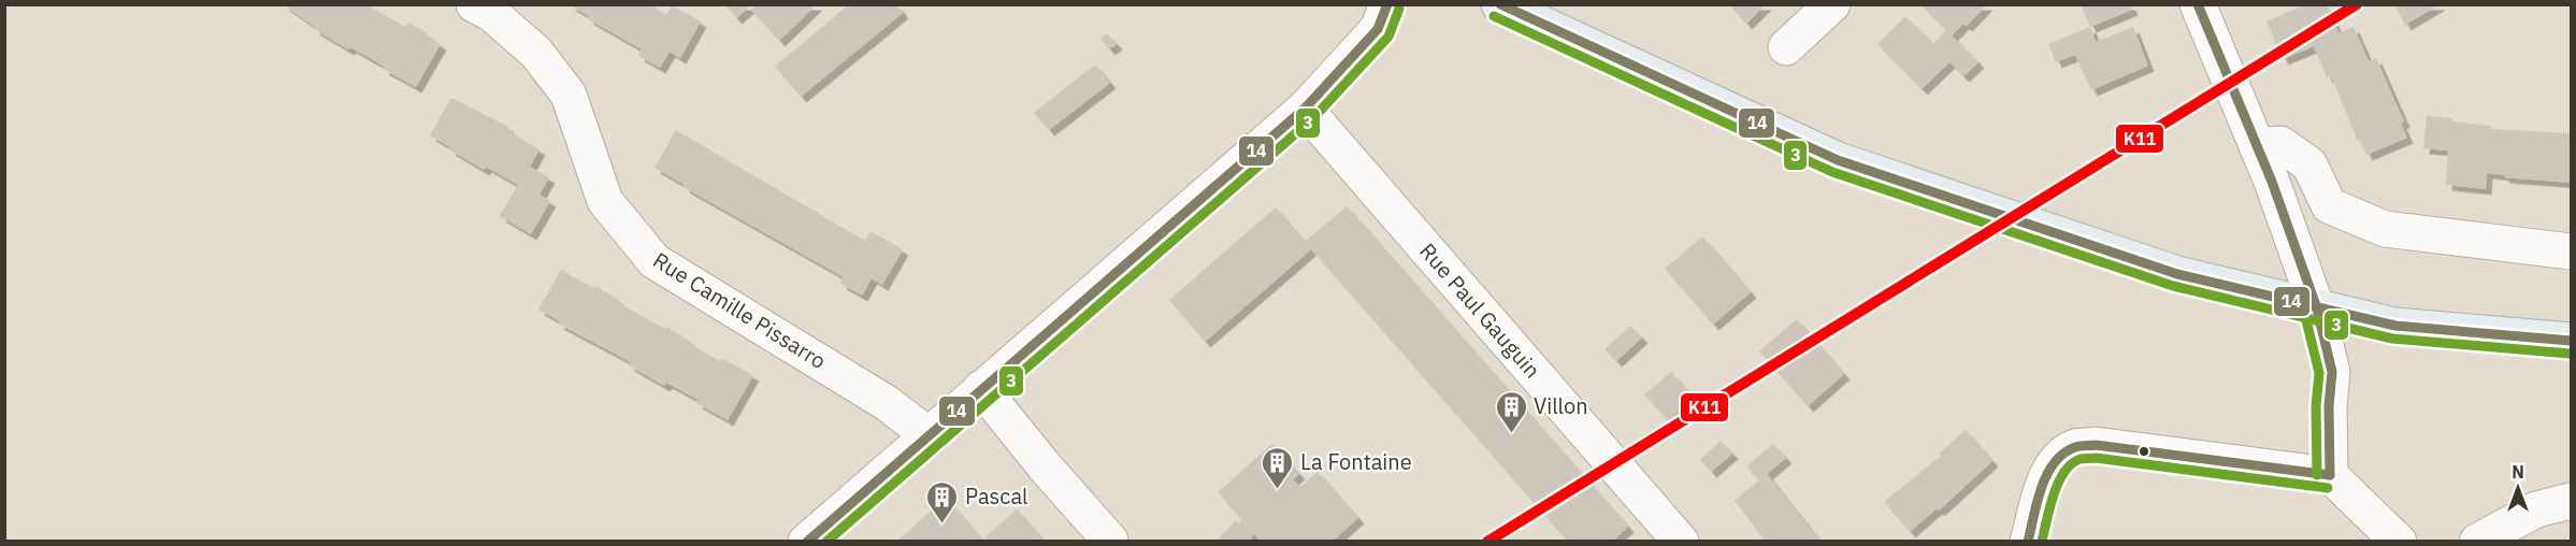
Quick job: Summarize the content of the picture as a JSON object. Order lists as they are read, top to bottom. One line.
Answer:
{"streets":{"street":["Rue Camille Pissarro","Rue Paul Gauguin"]},"places":{"building":["Villon","La Fontaine","Pascal"]},"lines":["transit line K11","transit line 14","transit line 3"],"north":"top"}
